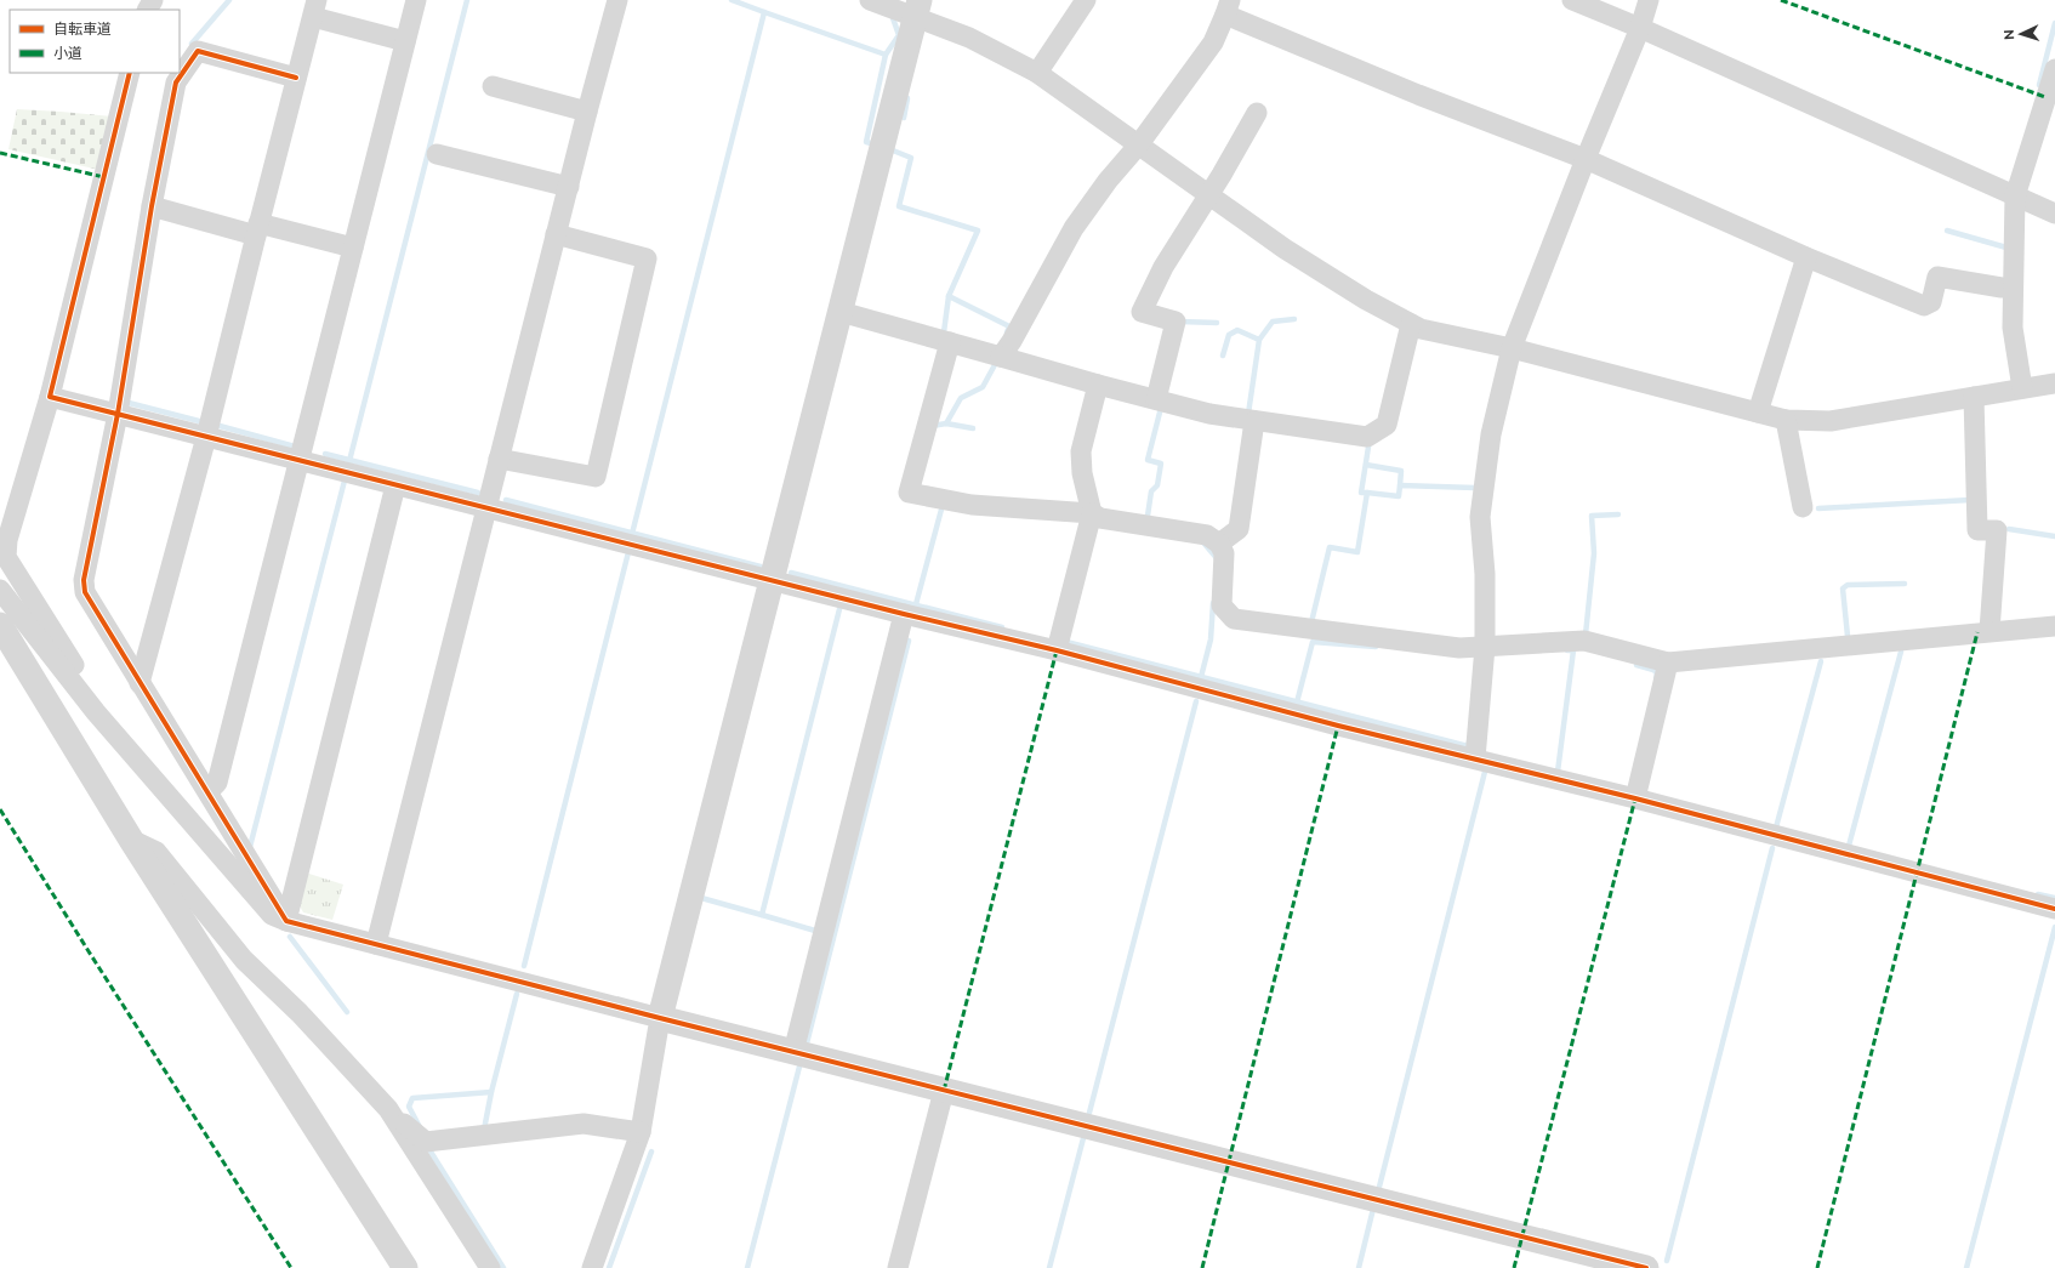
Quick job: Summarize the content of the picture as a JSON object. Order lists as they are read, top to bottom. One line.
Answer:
{"legend":["自転車道","小道"],"north":"left"}
